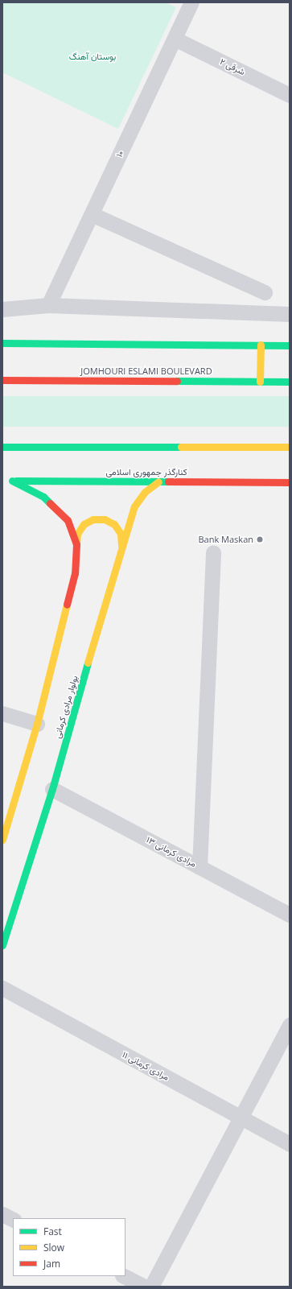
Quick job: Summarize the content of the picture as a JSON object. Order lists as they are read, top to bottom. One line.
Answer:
{"streets":{"street":["۲ شرقی","۱۰","JOMHOURI ESLAMI BOULEVARD","کنارگذر جمهوری اسلامی","بولوار مرادی کرمانی","مرادی کرمانی ۱۳","مرادی کرمانی ۱۱"]},"crossings":[["۲ شرقی","۱۰"],["کنارگذر جمهوری اسلامی","بولوار مرادی کرمانی"],["بولوار مرادی کرمانی","مرادی کرمانی ۱۳"]],"parks":["بوستان آهنگ"],"places":["Bank Maskan"],"legend":["Fast","Slow","Jam"]}
